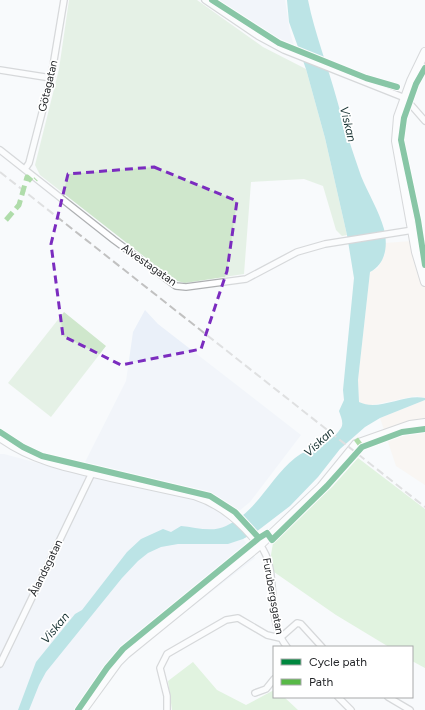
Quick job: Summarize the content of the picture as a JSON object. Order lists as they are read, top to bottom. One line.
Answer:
{"streets":{"street":["Götagatan","Alvestagatan","Ålandsgatan","Furubergsgatan"]},"crossings":[["Götagatan","Alvestagatan"]],"water":["Viskan"],"legend":["Cycle path","Path"]}
